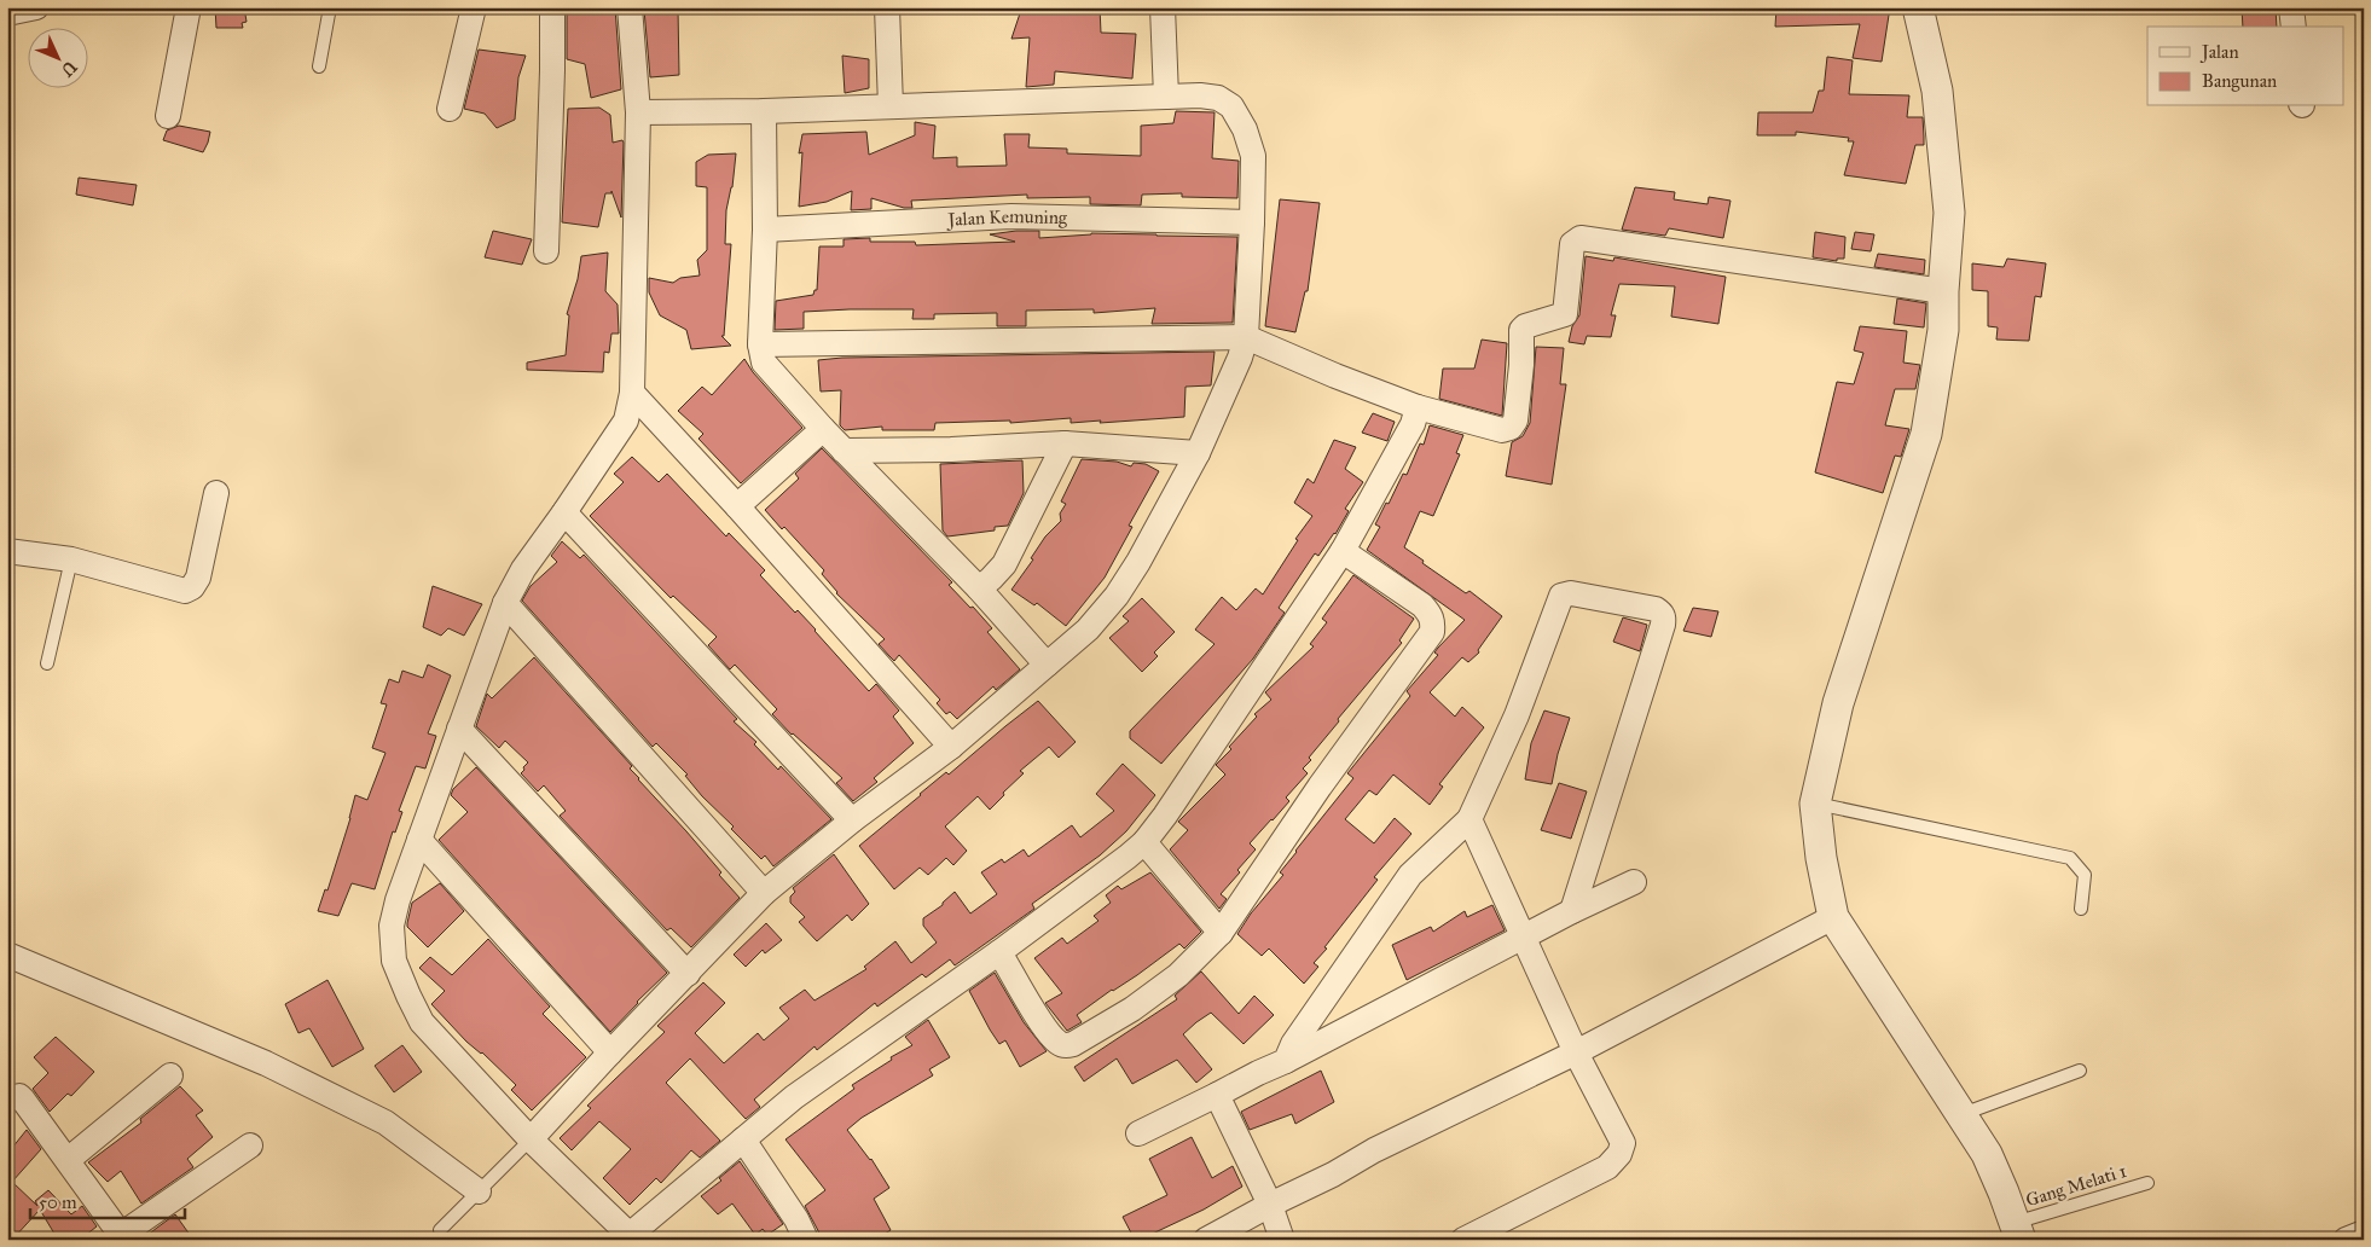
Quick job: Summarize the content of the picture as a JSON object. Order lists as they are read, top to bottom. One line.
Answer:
{"streets":{"street":["Jalan Kemuning"],"lane":["Gang Melati 1"]},"legend":["Jalan","Bangunan"],"scale_bar":"50 m","north":"bottom right"}
